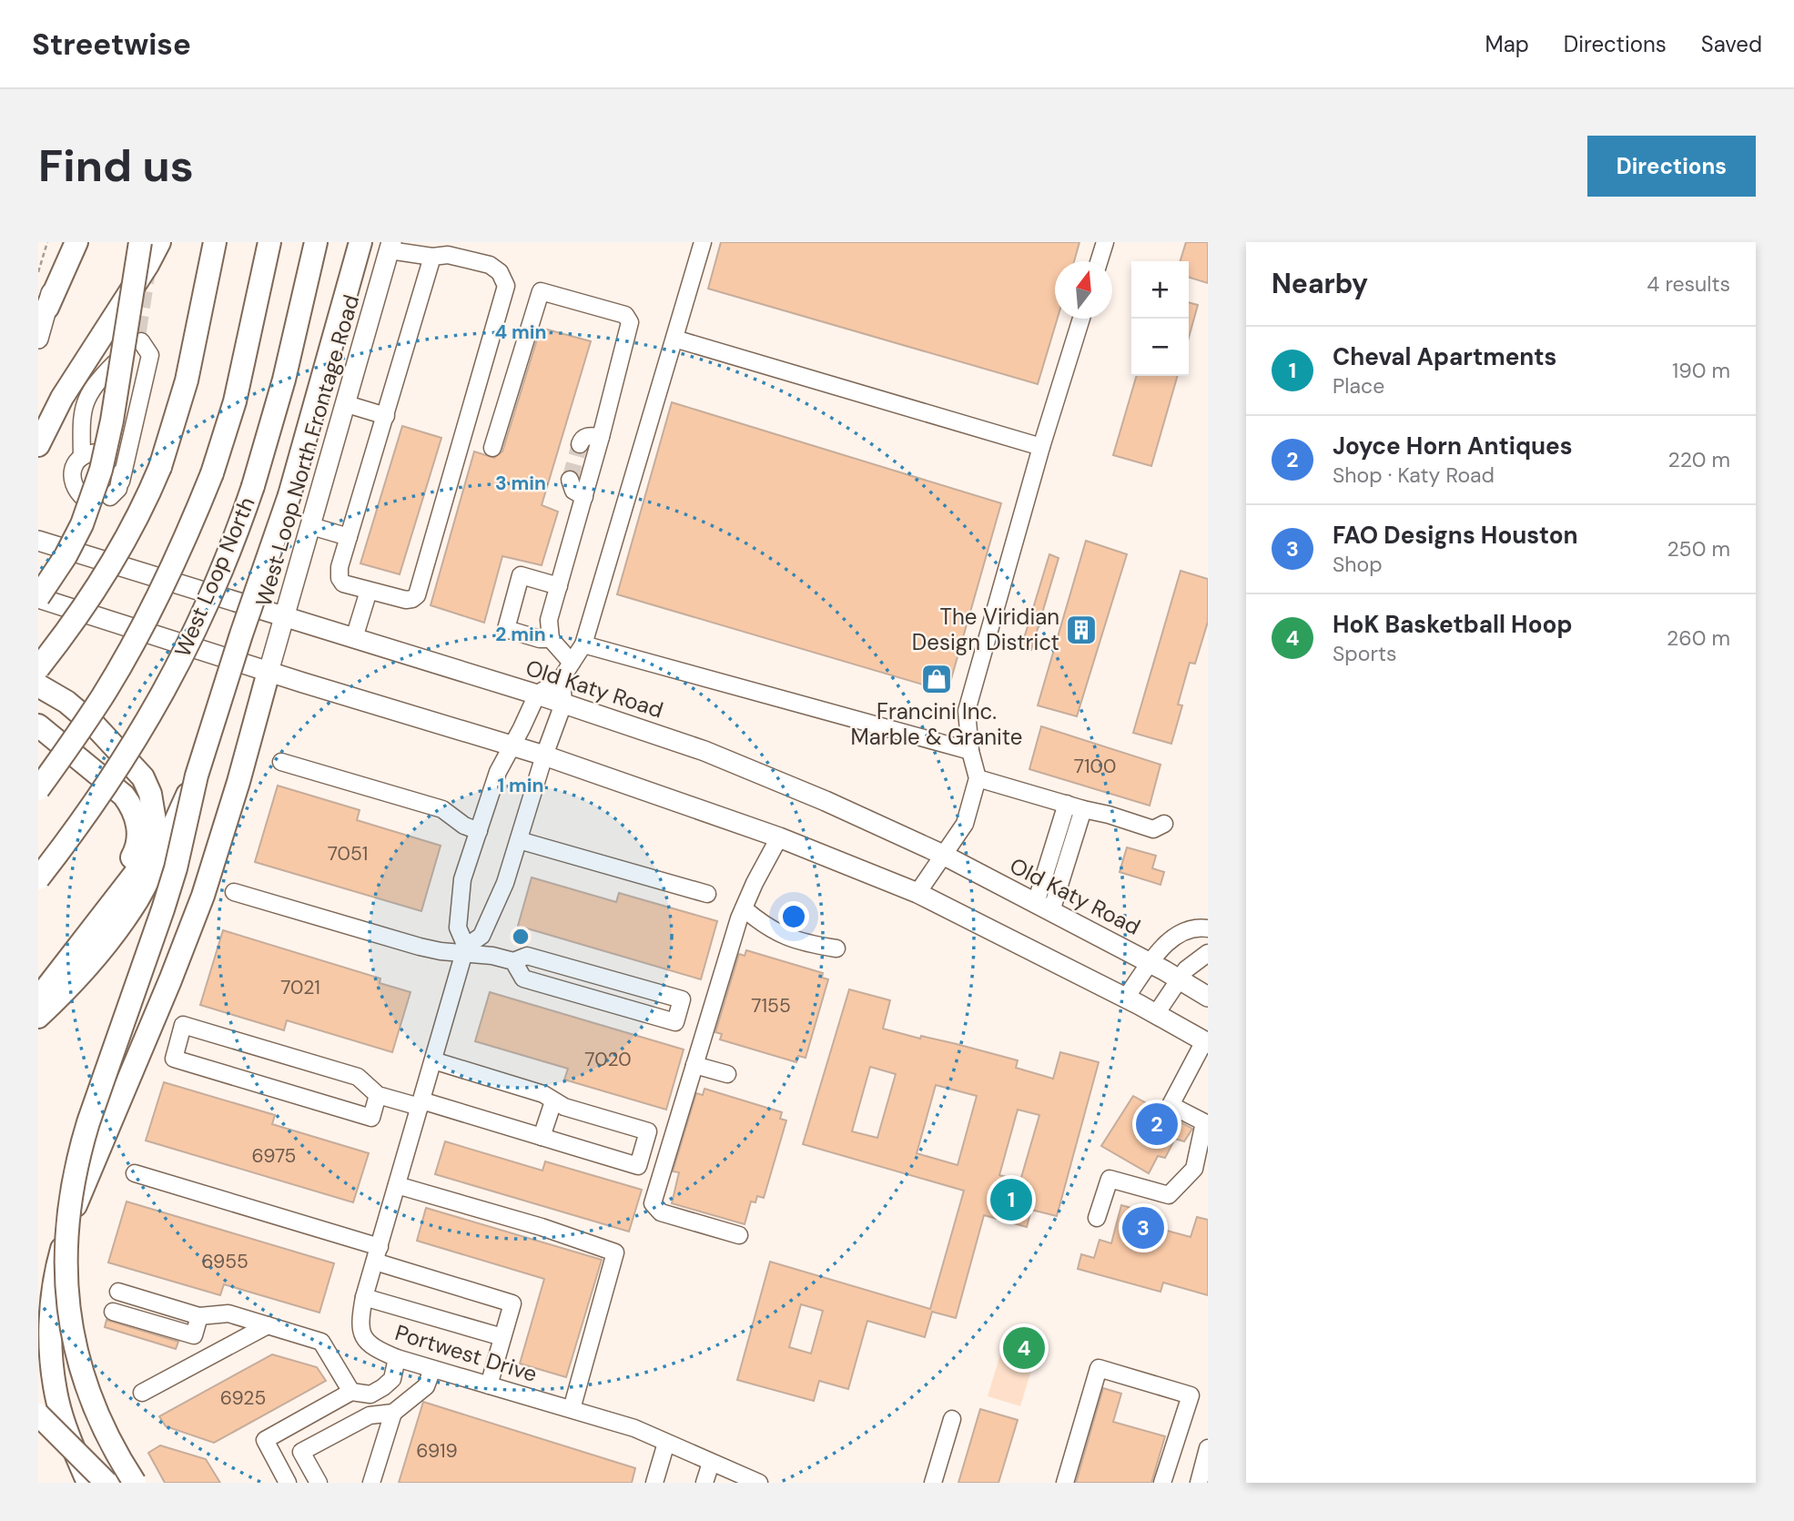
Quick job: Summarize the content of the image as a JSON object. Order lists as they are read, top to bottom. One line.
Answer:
{"streets":{"highway":["West Loop North"],"main road":["West Loop North Frontage Road","Old Katy Road"],"street":["Portwest Drive"]},"crossings":[["West Loop North Frontage Road","Old Katy Road"],["Old Katy Road","Portwest Drive"]],"places":{"building":["The Viridian Design District"],"shop":["Francini Inc. Marble & Granite"]},"house_numbers":["7100","7051","7021","7155","7020","6975","6955","6925","6919"],"north":"top","page":{"header":"Streetwise","nav":["Map","Directions","Saved"],"buttons":"Directions","title":"Find us","heading":["Nearby","4 results"],"map_buttons":["+","−"],"list":[{"mark":"1","name":"Cheval Apartments","note":"Place","value":"190 m"},{"mark":"2","name":"Joyce Horn Antiques","note":"Shop · Katy Road","value":"220 m"},{"mark":"3","name":"FAO Designs Houston","note":"Shop","value":"250 m"},{"mark":"4","name":"HoK Basketball Hoop","note":"Sports","value":"260 m"}],"pins":["2","1","3","4"]},"rings":["4 min","3 min","2 min","1 min"]}
